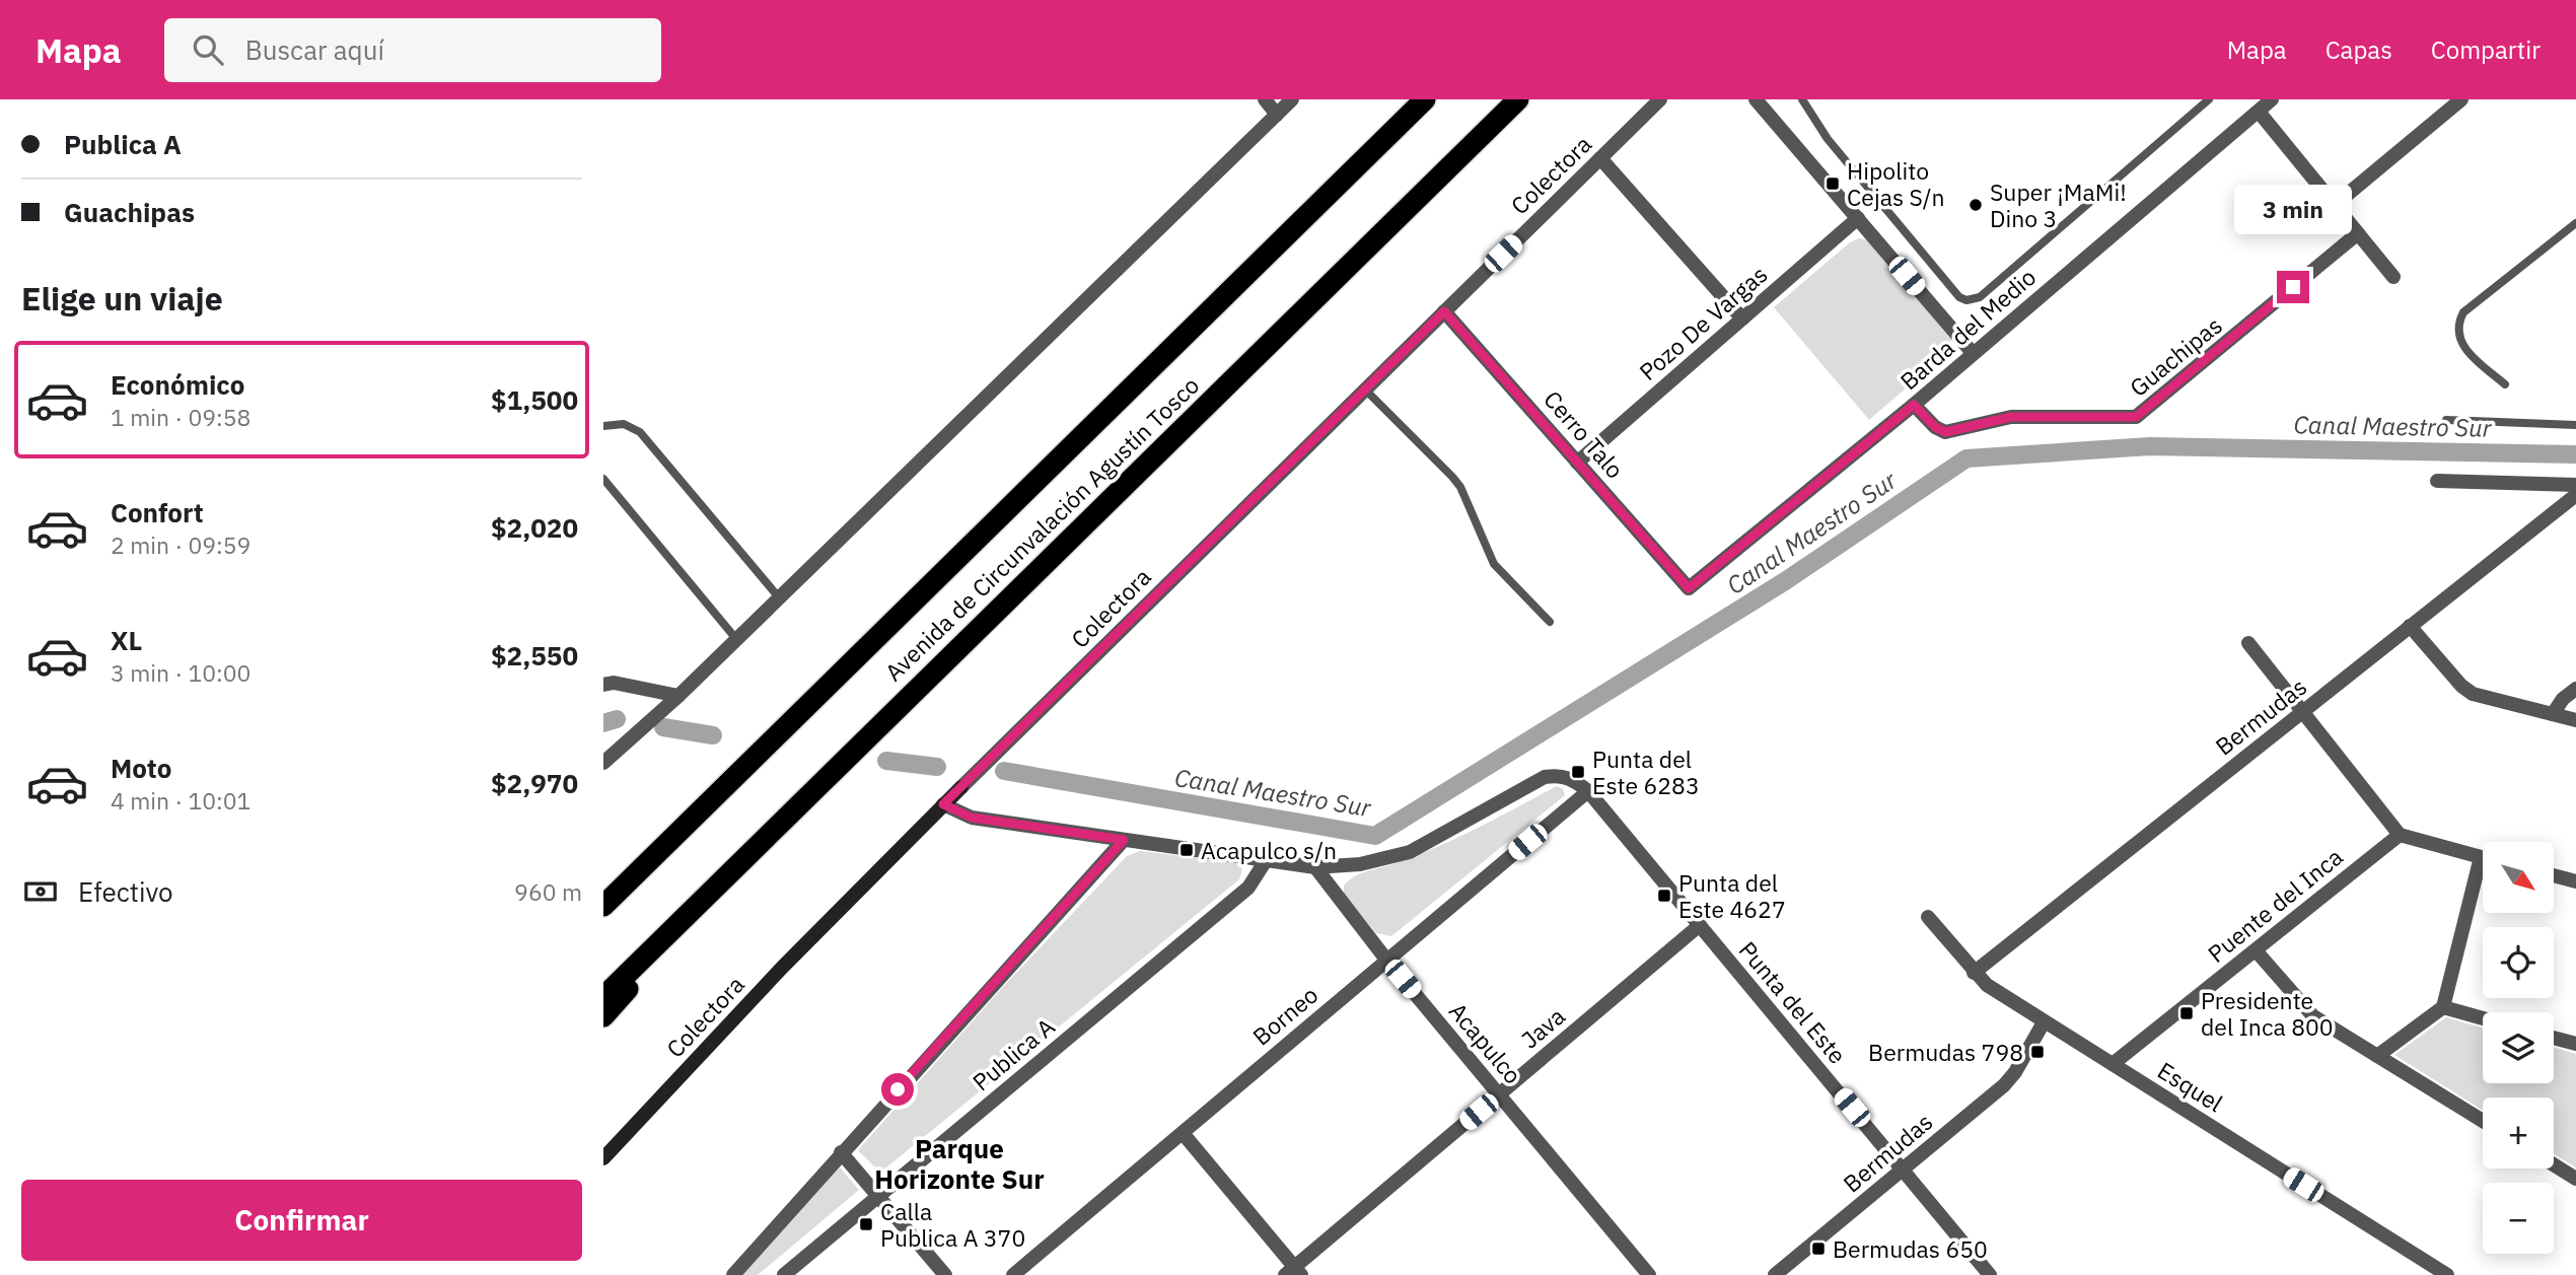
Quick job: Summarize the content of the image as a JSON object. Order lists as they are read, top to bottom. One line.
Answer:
{"streets":{"highway":["Avenida de Circunvalación Agustín Tosco"],"main road":["Colectora"],"street":["Pozo De Vargas","Barda del Medio","Guachipas","Cerro Talo","Bermudas","Puente del Inca","Punta del Este","Borneo","Java","Acapulco","Publica A","Esquel"]},"crossings":[["Colectora","Cerro Talo"],["Pozo De Vargas","Cerro Talo"],["Barda del Medio","Guachipas"],["Barda del Medio","Cerro Talo"],["Bermudas","Punta del Este"],["Bermudas","Esquel"],["Puente del Inca","Esquel"],["Punta del Este","Borneo"],["Punta del Este","Java"],["Borneo","Acapulco"],["Java","Acapulco"]],"districts":["Parque Horizonte Sur"],"water":["Canal Maestro Sur"],"places":{"transit":["Hipolito Cejas S/n","Punta del Este 6283","Acapulco s/n","Punta del Este 4627","Presidente del Inca 800","Bermudas 798","Calla Publica A 370","Bermudas 650"],"other":["Super ¡MaMi! Dino 3"]},"north":"bottom right","page":{"header":"Mapa","search":"Buscar aquí","nav":["Mapa","Capas","Compartir"],"banner":["Publica A","Guachipas"],"bubble":"3 min","heading":"Elige un viaje","list":[{"name":"Económico","note":"1 min · 09:58","value":"$1,500"},{"name":"Confort","note":"2 min · 09:59","value":"$2,020"},{"name":"XL","note":"3 min · 10:00","value":"$2,550"},{"name":"Moto","note":"4 min · 10:01","value":"$2,970"}],"map_buttons":["+","−"],"pay":["Efectivo","960 m"],"buttons":"Confirmar"}}
